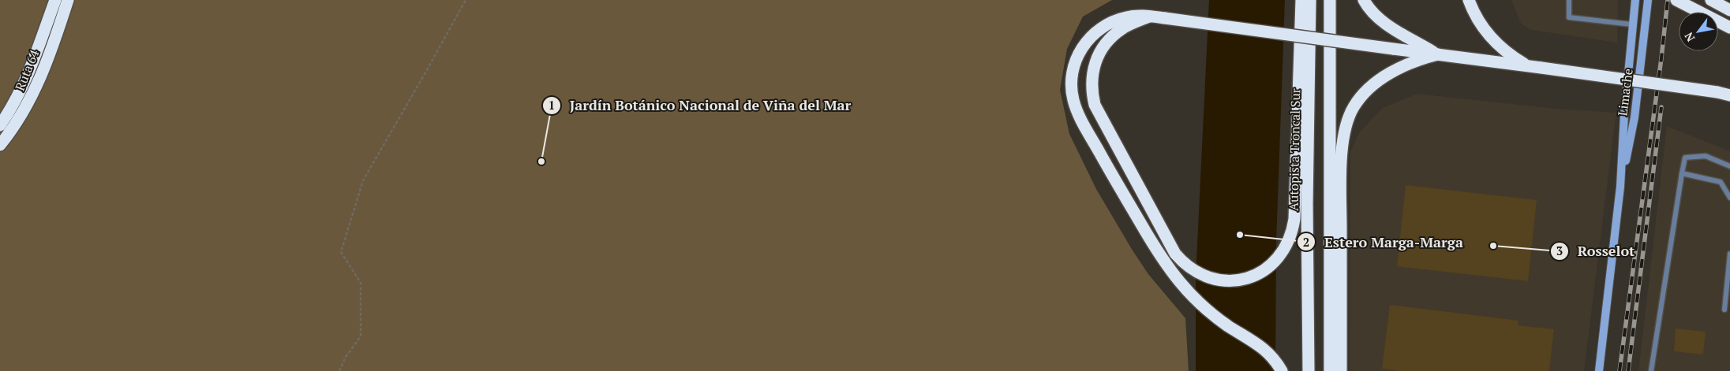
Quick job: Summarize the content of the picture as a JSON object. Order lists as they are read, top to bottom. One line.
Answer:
{"streets":{"highway":["Ruta 64","Autopista Troncal Sur"],"main road":["Limache"]},"places":["Jardín Botánico Nacional de Viña del Mar","Estero Marga-Marga","Rosselot"],"north":"bottom left"}
